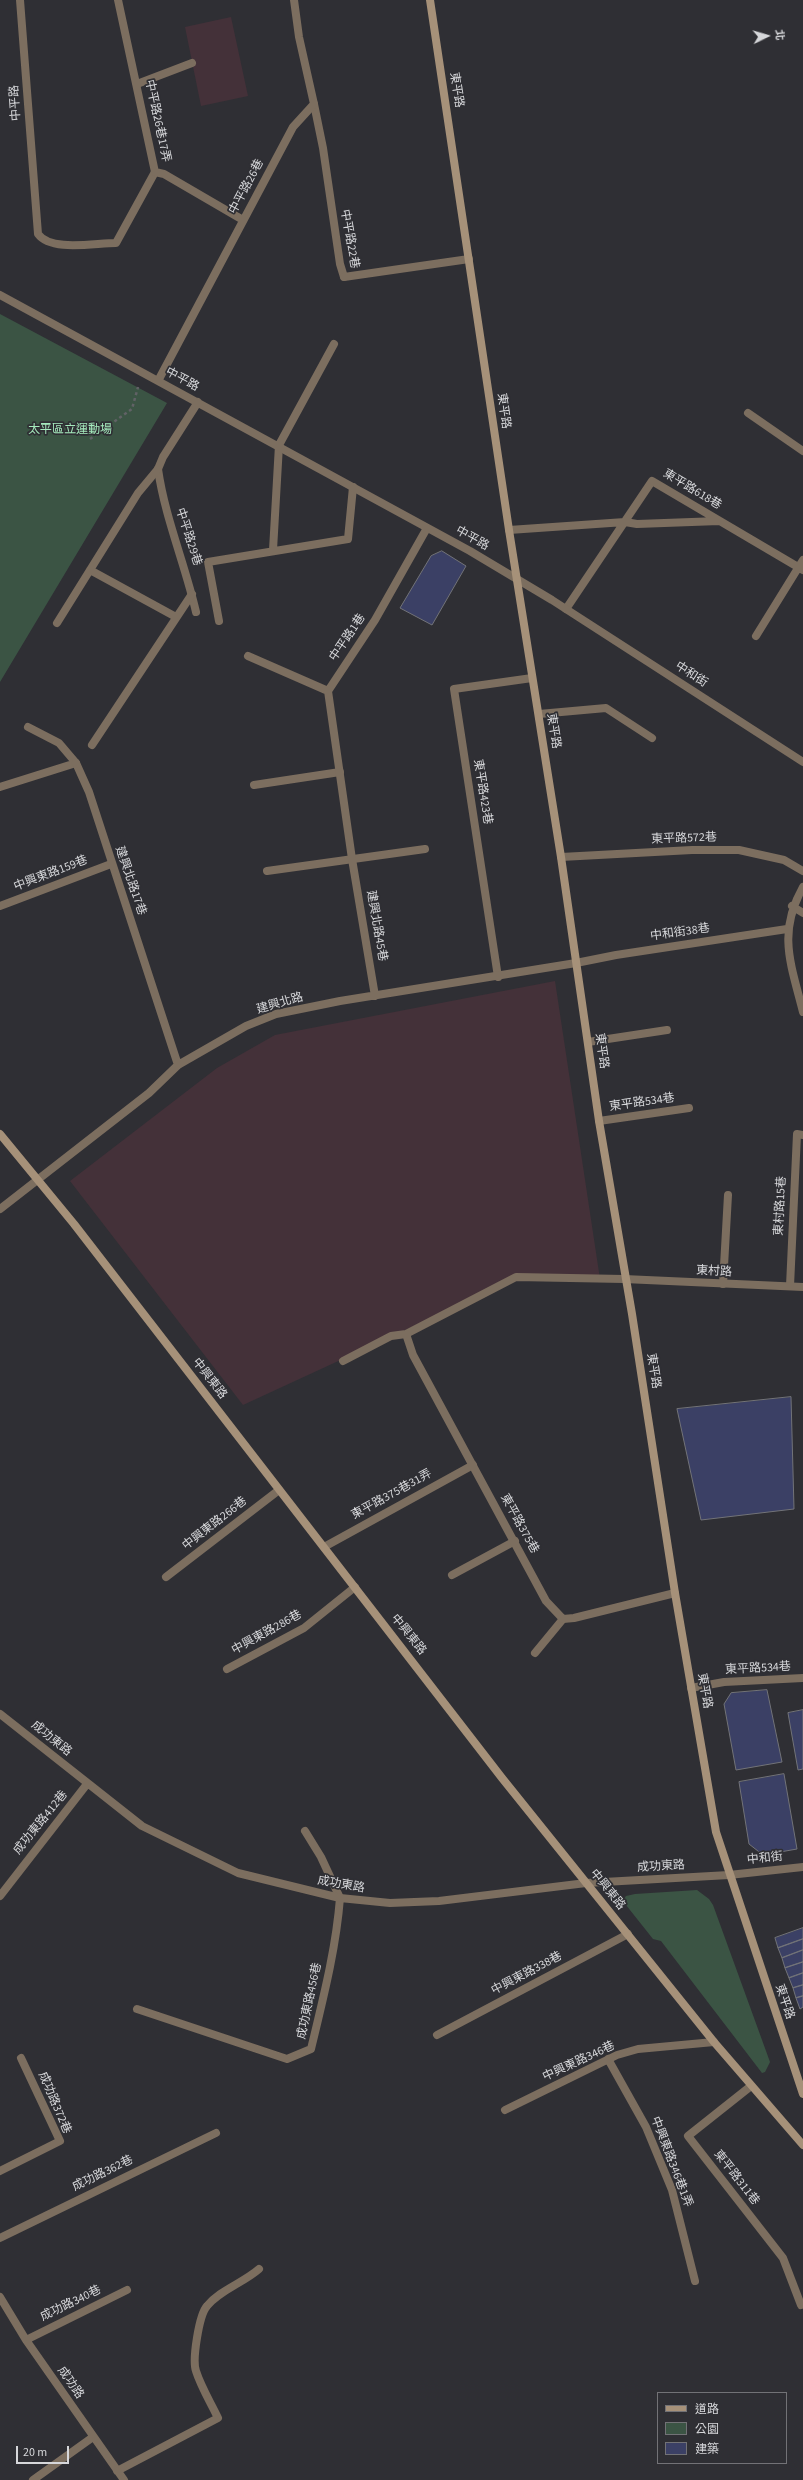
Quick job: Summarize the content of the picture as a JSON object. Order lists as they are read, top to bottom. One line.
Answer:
{"streets":{"street":["東平路","中平路","中平路26巷17弄","中平路26巷","中平路22巷","東平路618巷","中平路29巷","中平路1巷","中和街","東平路423巷","東平路572巷","中興東路159巷","建興北路17巷","建興北路45巷","中和街38巷","建興北路","東平路534巷","東村路15巷","東村路","中興東路","東平路375巷31弄","中興東路266巷","東平路375巷","中興東路286巷","成功東路","成功東路412巷","中興東路338巷","成功東路456巷","中興東路346巷","成功路372巷","中興東路346巷1弄","成功路362巷","東平路311巷","成功路340巷","成功路"]},"crossings":[["東平路","中平路"],["東平路","中平路22巷"],["東平路","東平路618巷"],["東平路","中和街"],["東平路","東平路423巷"],["東平路","東平路572巷"],["東平路","中和街38巷"],["東平路","建興北路"],["東平路","東平路534巷"],["東平路","東村路"],["東平路","成功東路"],["中平路","中平路26巷17弄"],["中平路","中平路26巷"],["中平路","中平路1巷"],["中平路","中和街"],["中平路26巷17弄","中平路26巷"],["中平路26巷","中平路22巷"],["中和街","成功東路"],["東平路423巷","建興北路"],["中興東路159巷","建興北路17巷"],["建興北路17巷","建興北路"],["建興北路45巷","建興北路"],["中和街38巷","建興北路"],["建興北路","中興東路"],["東村路15巷","東村路"],["中興東路","東平路375巷31弄"],["中興東路","中興東路266巷"],["中興東路","中興東路286巷"],["中興東路","成功東路"],["中興東路","中興東路338巷"],["中興東路","中興東路346巷"],["中興東路","東平路311巷"],["東平路375巷31弄","東平路375巷"],["成功東路","成功東路412巷"],["成功東路","成功東路456巷"],["中興東路346巷","中興東路346巷1弄"],["成功路340巷","成功路"]],"parks":["太平區立運動場"],"legend":["道路","公園","建築"],"scale_bar":"20 m","north":"right"}
